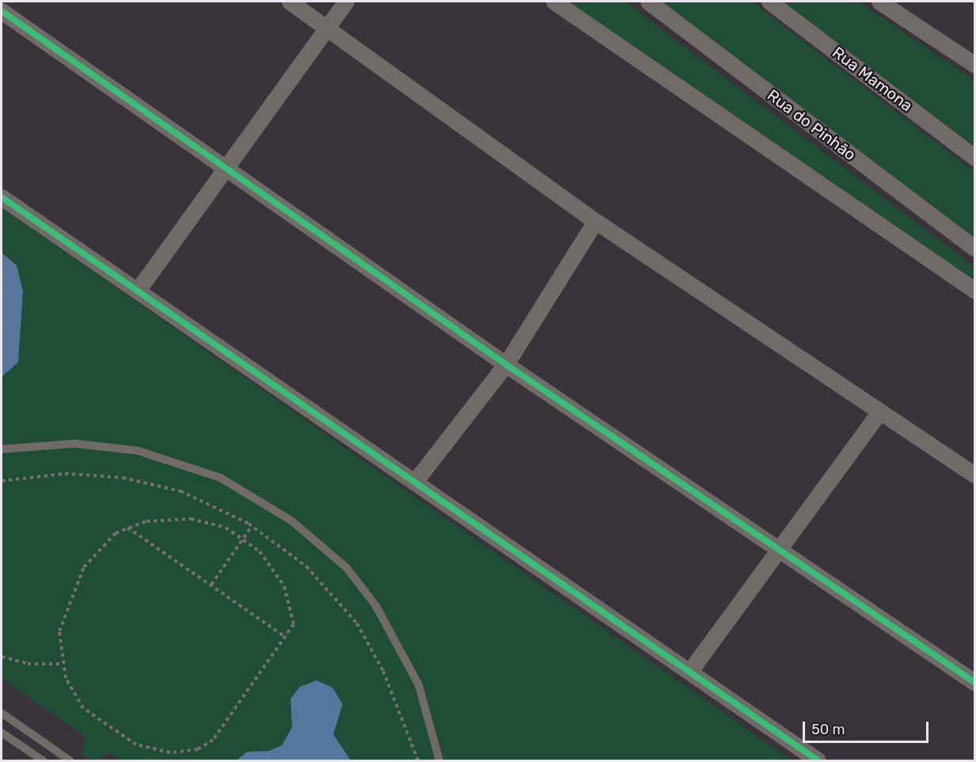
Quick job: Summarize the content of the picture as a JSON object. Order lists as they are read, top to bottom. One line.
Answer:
{"streets":{"street":["Rua Mamona","Rua do Pinhão"]},"scale_bar":"50 m"}
